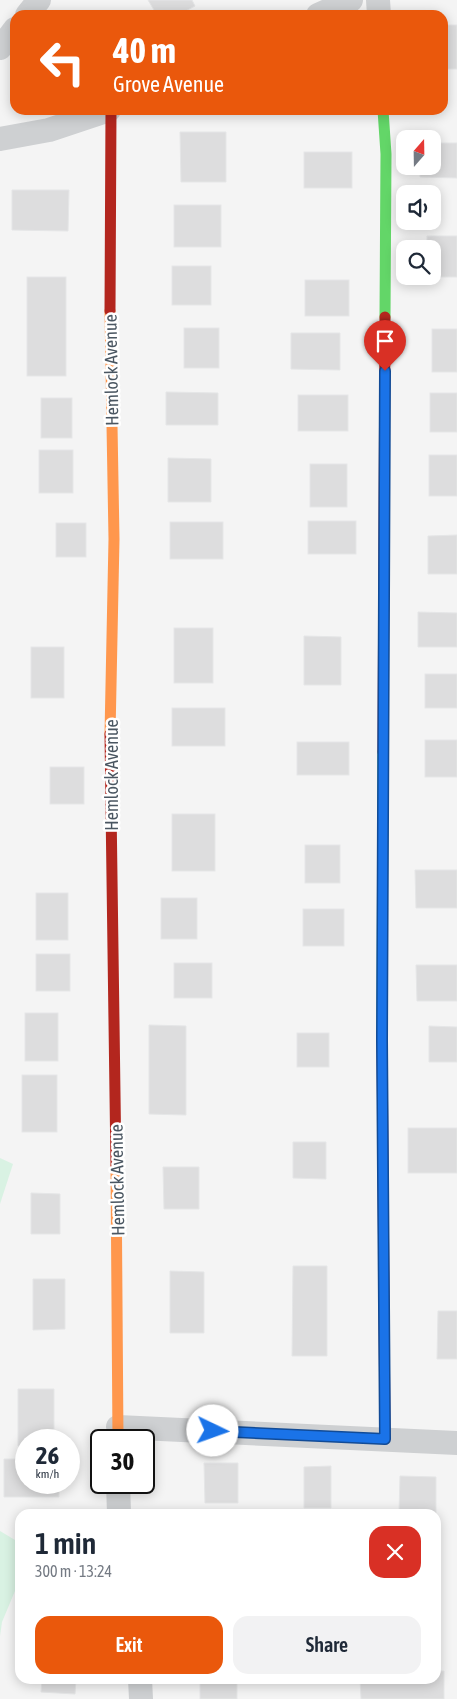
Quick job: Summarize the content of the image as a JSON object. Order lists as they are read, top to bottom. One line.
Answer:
{"streets":{"street":["Hemlock Avenue"]},"north":"top","page":{"turn":["40 m","Grove Avenue"],"speed":"26 km/h","limit":"30","heading":["1 min","300 m · 13:24"],"buttons":["Exit","Share"]}}
